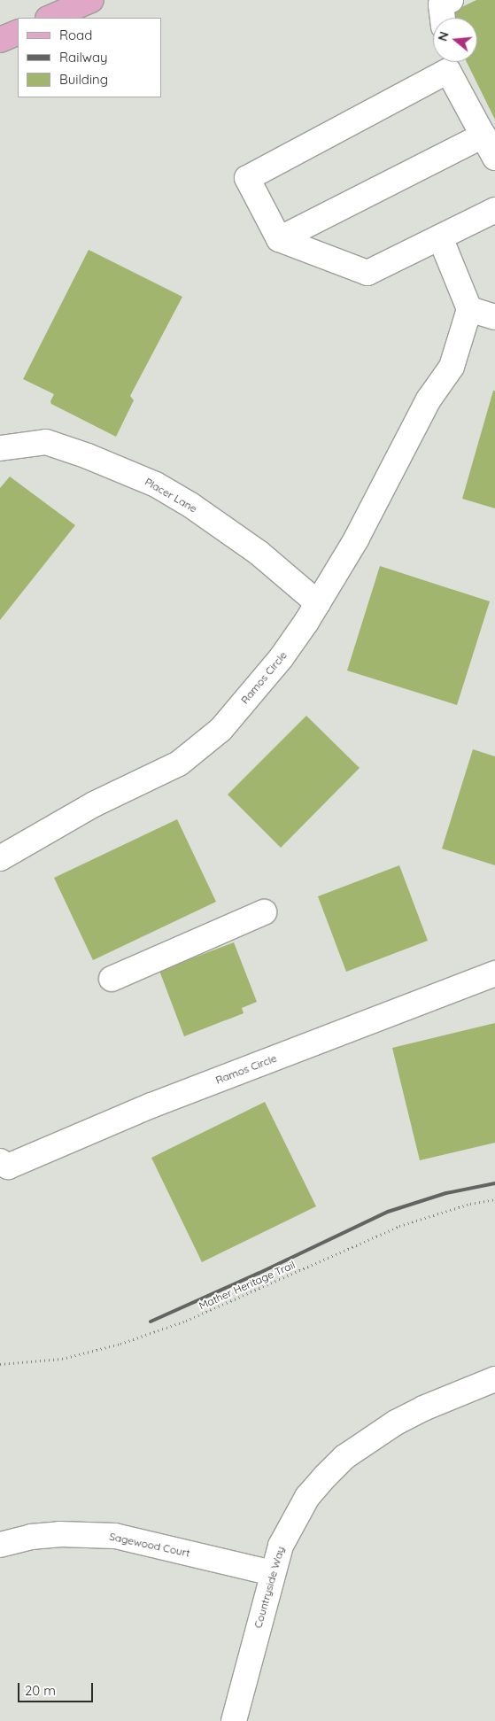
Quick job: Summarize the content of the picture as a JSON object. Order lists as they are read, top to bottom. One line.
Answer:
{"streets":{"street":["Placer Lane","Ramos Circle","Sagewood Court","Countryside Way"],"path":["Mather Heritage Trail"]},"crossings":[["Placer Lane","Ramos Circle"],["Sagewood Court","Countryside Way"]],"legend":["Road","Railway","Building"],"scale_bar":"20 m","north":"left"}
